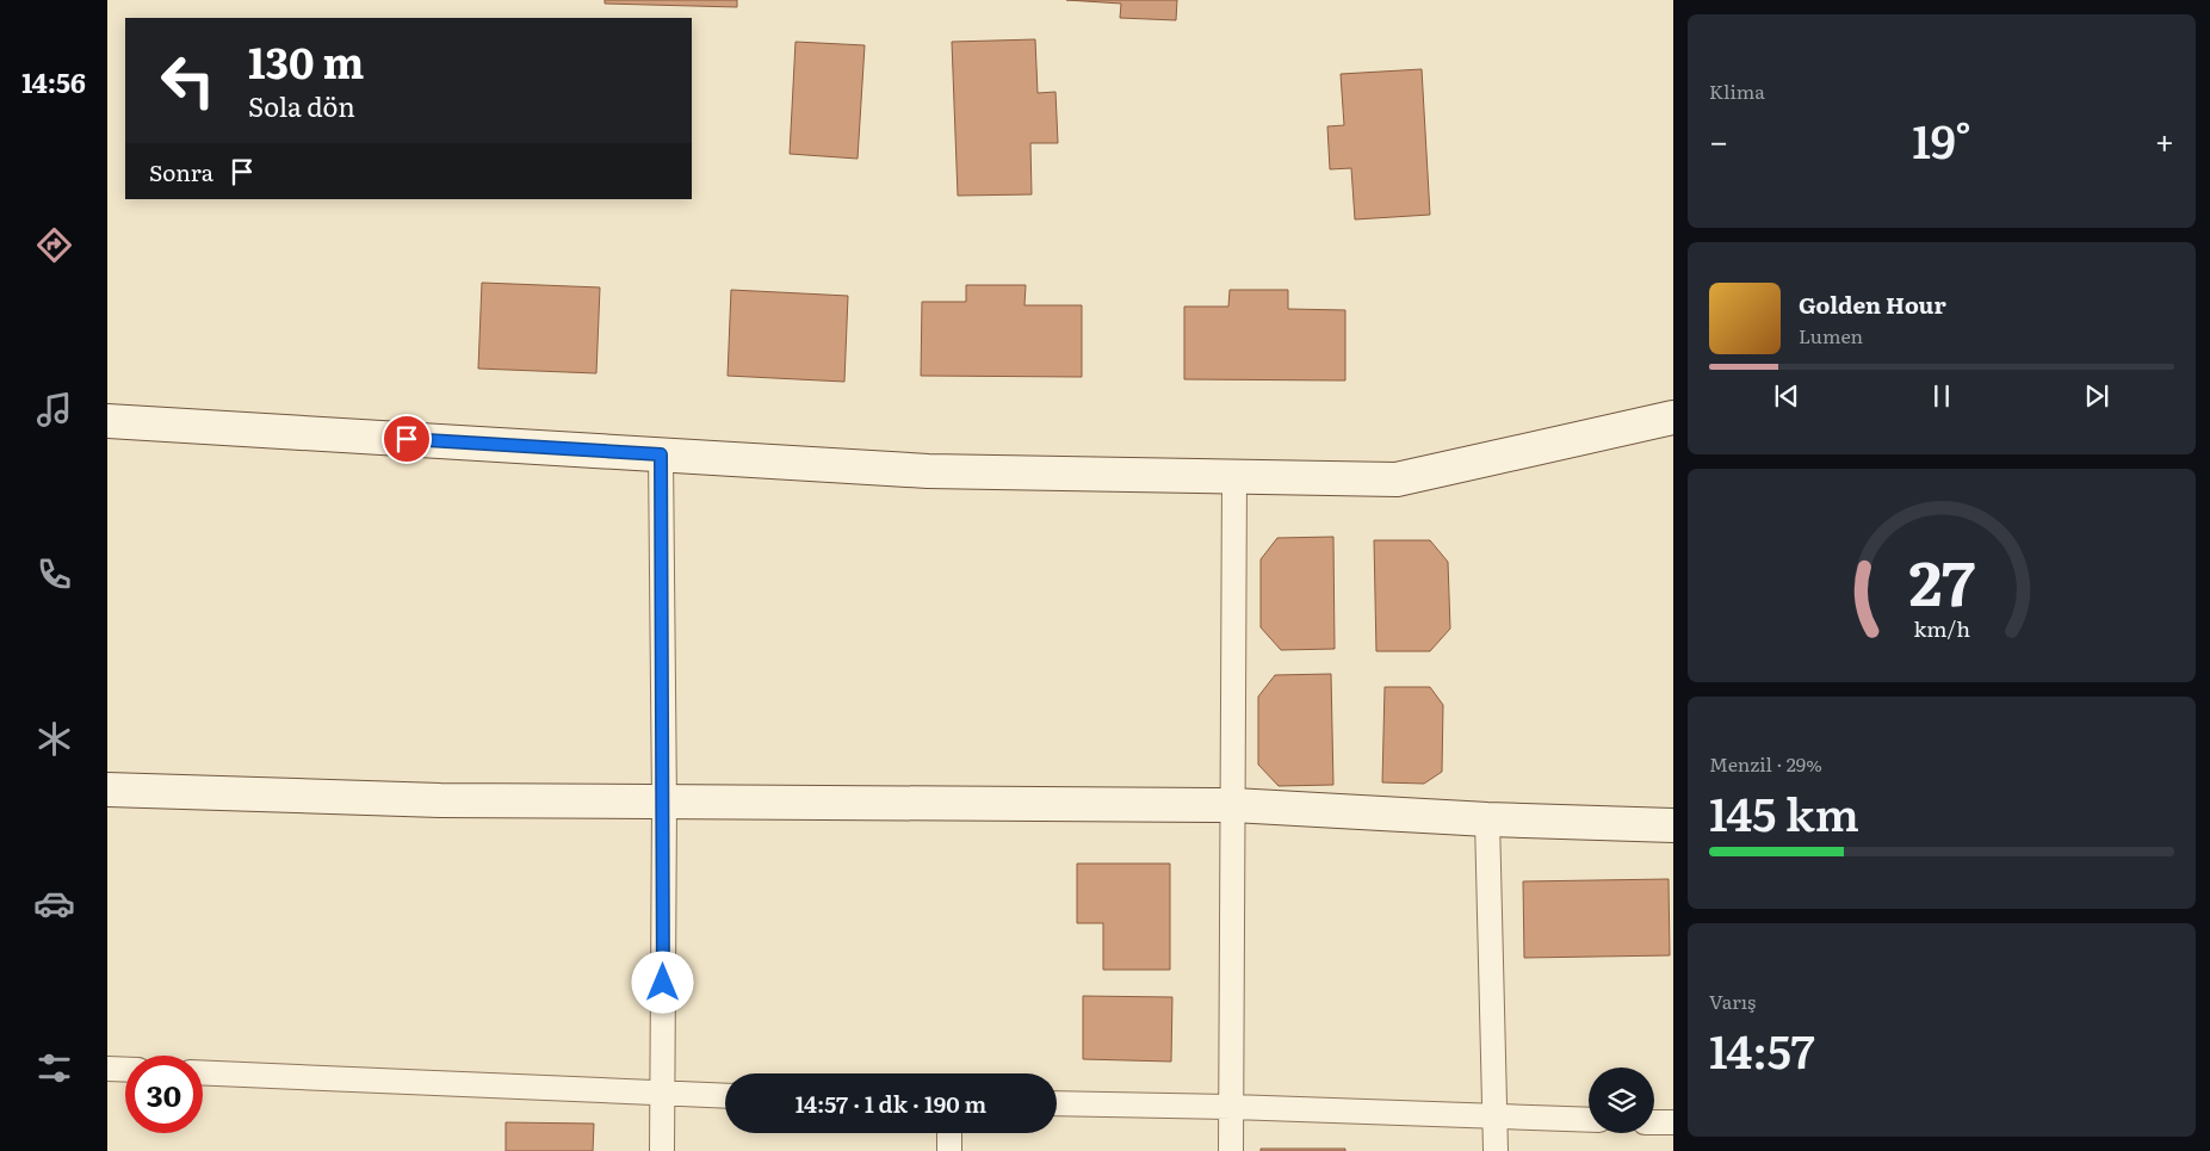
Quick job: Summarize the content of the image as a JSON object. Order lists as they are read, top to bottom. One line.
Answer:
{"page":{"tabs":"14:56","tile":["Klima",["Menzil · 29%","145 km"],["Varış","14:57"]],"turn":["130 m","Sola dön"],"heat":["−","19°","+"],"then":"Sonra","song":["Golden Hour","Lumen"],"limit":"30","trip":"14:57 · 1 dk · 190 m","gauge":["27","km/h"]}}
